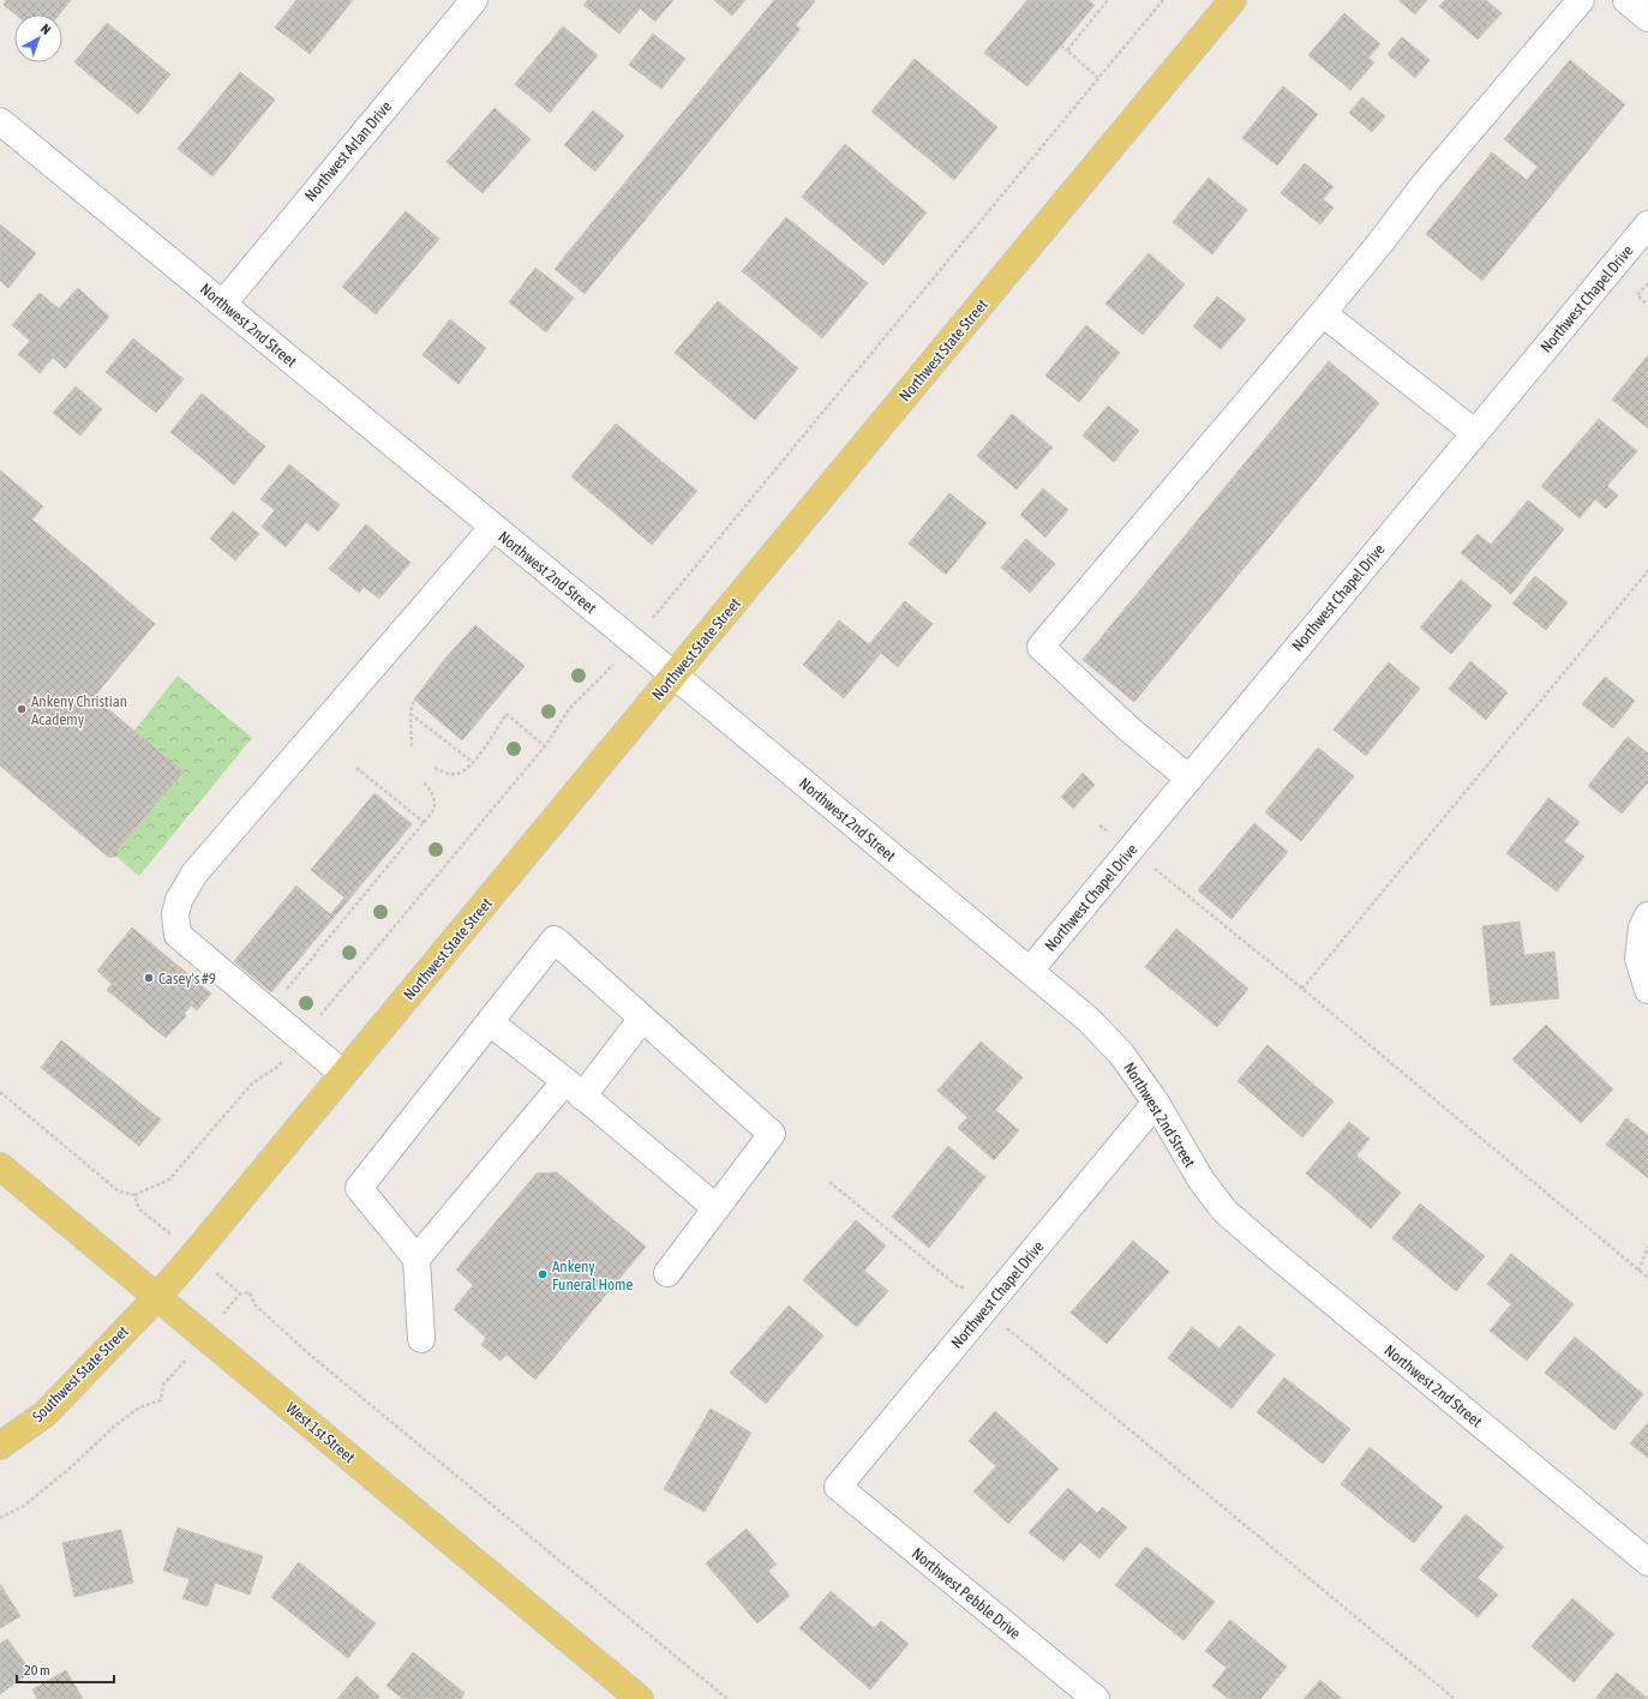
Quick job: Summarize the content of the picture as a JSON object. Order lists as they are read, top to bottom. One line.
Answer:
{"streets":{"main road":["Northwest State Street","Southwest State Street","West 1st Street"],"street":["Northwest Arlan Drive","Northwest Chapel Drive","Northwest 2nd Street","Northwest Pebble Drive"]},"crossings":[["Northwest Arlan Drive","Northwest 2nd Street"],["Northwest Chapel Drive","Northwest 2nd Street"],["Northwest Chapel Drive","Northwest Pebble Drive"],["Northwest 2nd Street","Northwest State Street"],["Northwest State Street","Southwest State Street"],["Northwest State Street","West 1st Street"],["Southwest State Street","West 1st Street"]],"places":["Ankeny Christian Academy","Casey's #9","Ankeny Funeral Home"],"scale_bar":"20 m","north":"top right"}
